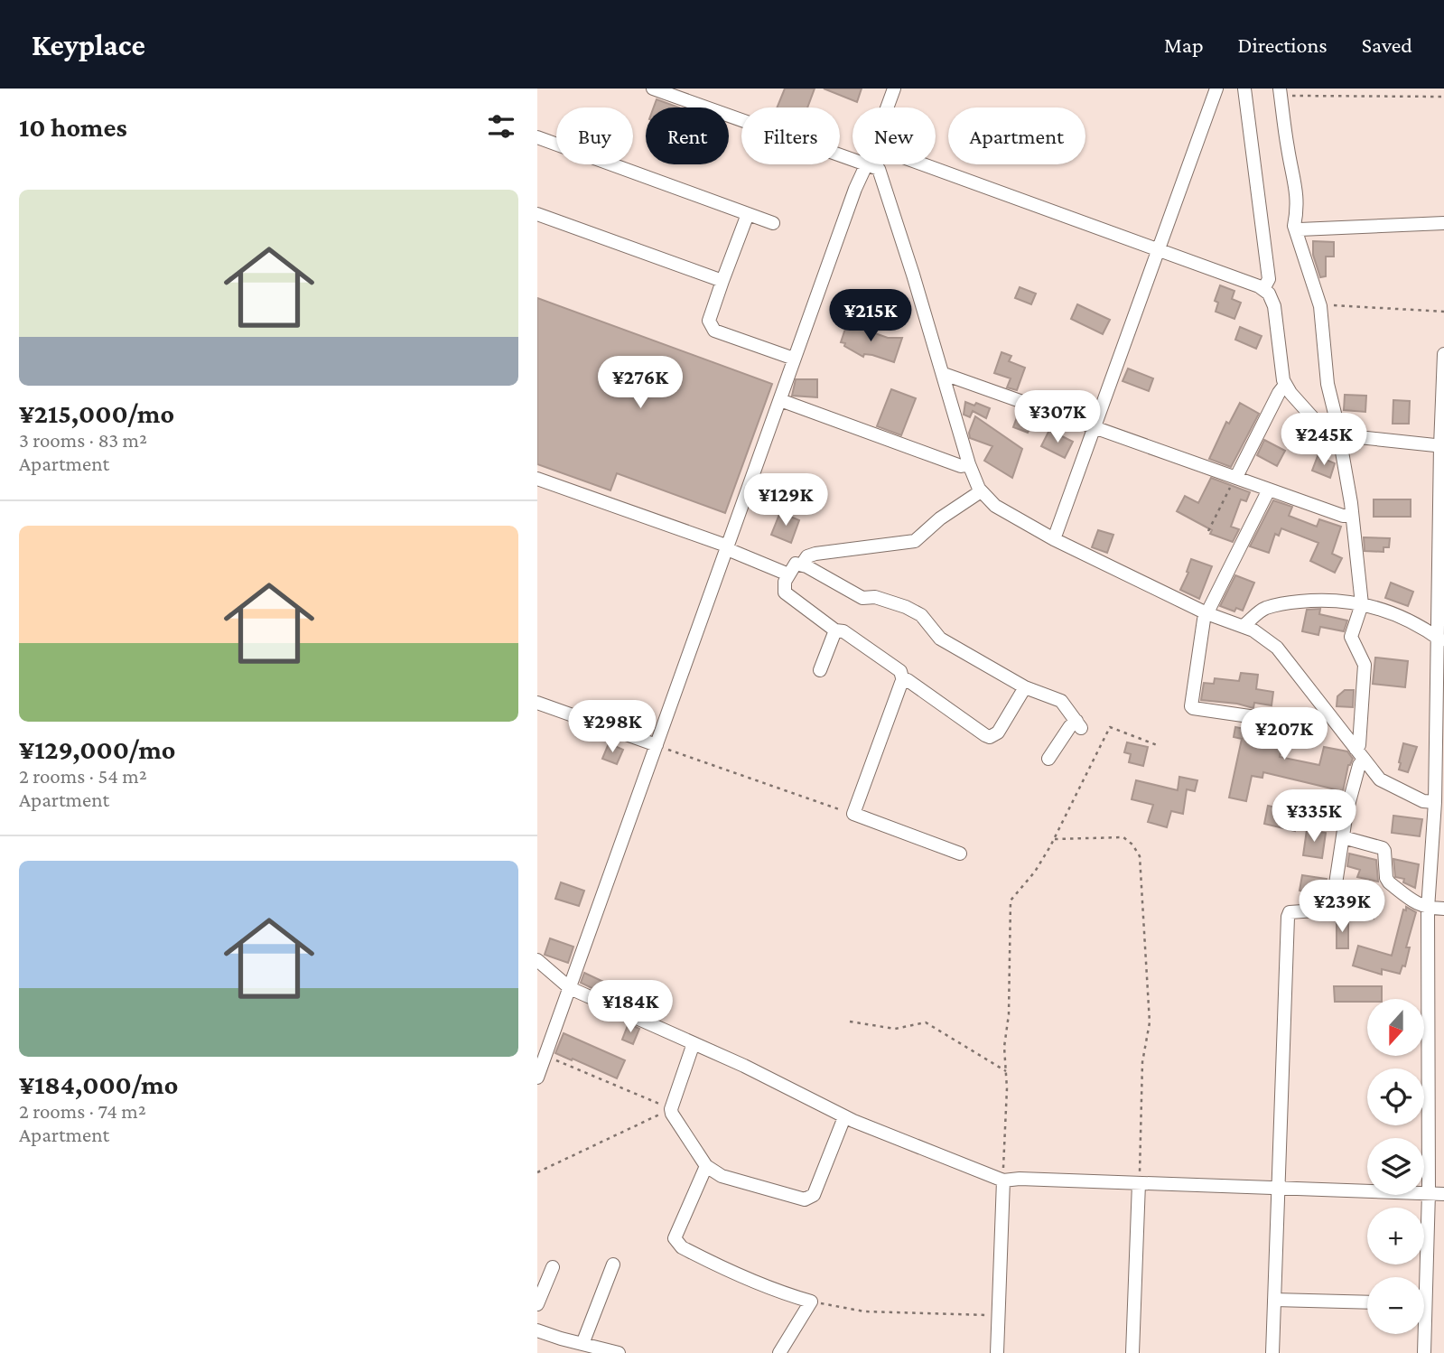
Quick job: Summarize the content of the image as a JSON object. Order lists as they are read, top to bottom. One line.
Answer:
{"north":"bottom","page":{"header":"Keyplace","nav":["Map","Directions","Saved"],"heading":"10 homes","chip":["Buy","Rent","Filters","New","Apartment"],"list":[{"name":"¥215,000/mo","note":"3 rooms · 83 m² · Apartment"},{"name":"¥129,000/mo","note":"2 rooms · 54 m² · Apartment"},{"name":"¥184,000/mo","note":"2 rooms · 74 m² · Apartment"}],"price":["¥215K","¥276K","¥307K","¥245K","¥129K","¥298K","¥207K","¥335K","¥239K","¥184K"],"map_buttons":["+","−"]}}
